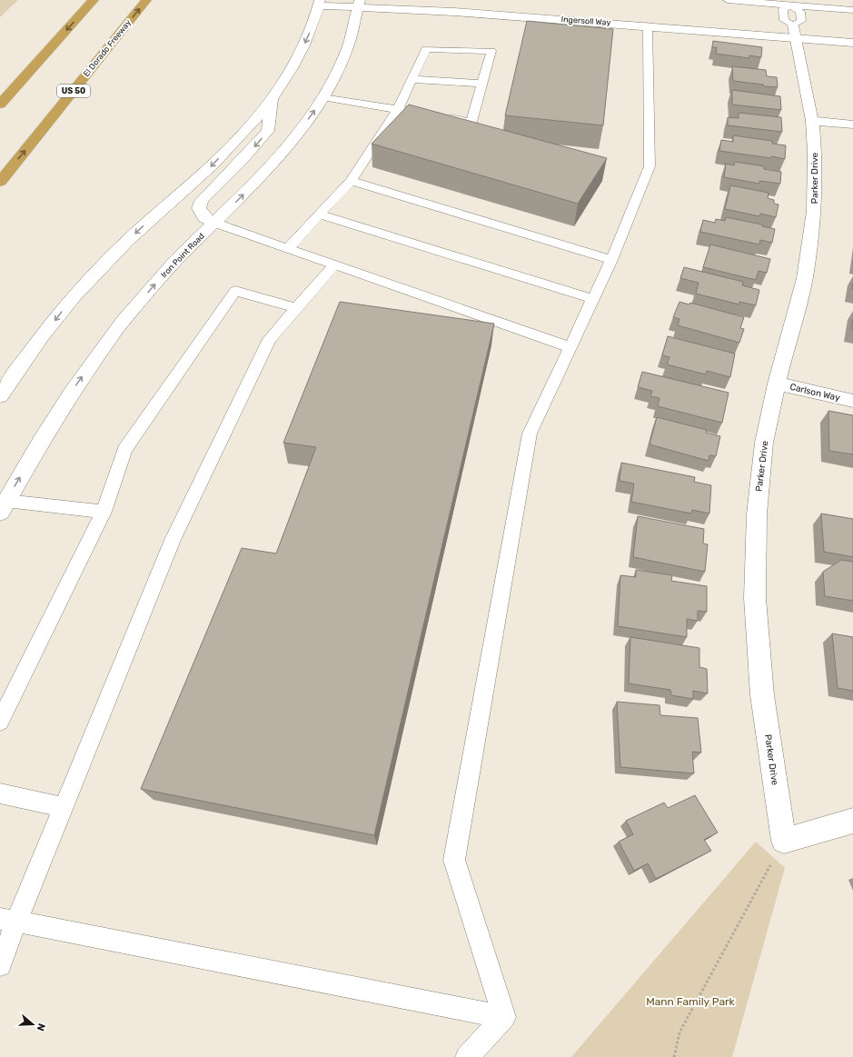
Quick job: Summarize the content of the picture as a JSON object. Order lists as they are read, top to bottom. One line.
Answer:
{"streets":{"highway":["El Dorado Freeway","US 50"],"street":["Ingersoll Way","Parker Drive","Iron Point Road","Carlson Way"]},"crossings":[["Ingersoll Way","Parker Drive"],["Ingersoll Way","Iron Point Road"],["Parker Drive","Carlson Way"]],"parks":["Mann Family Park"],"north":"right"}
